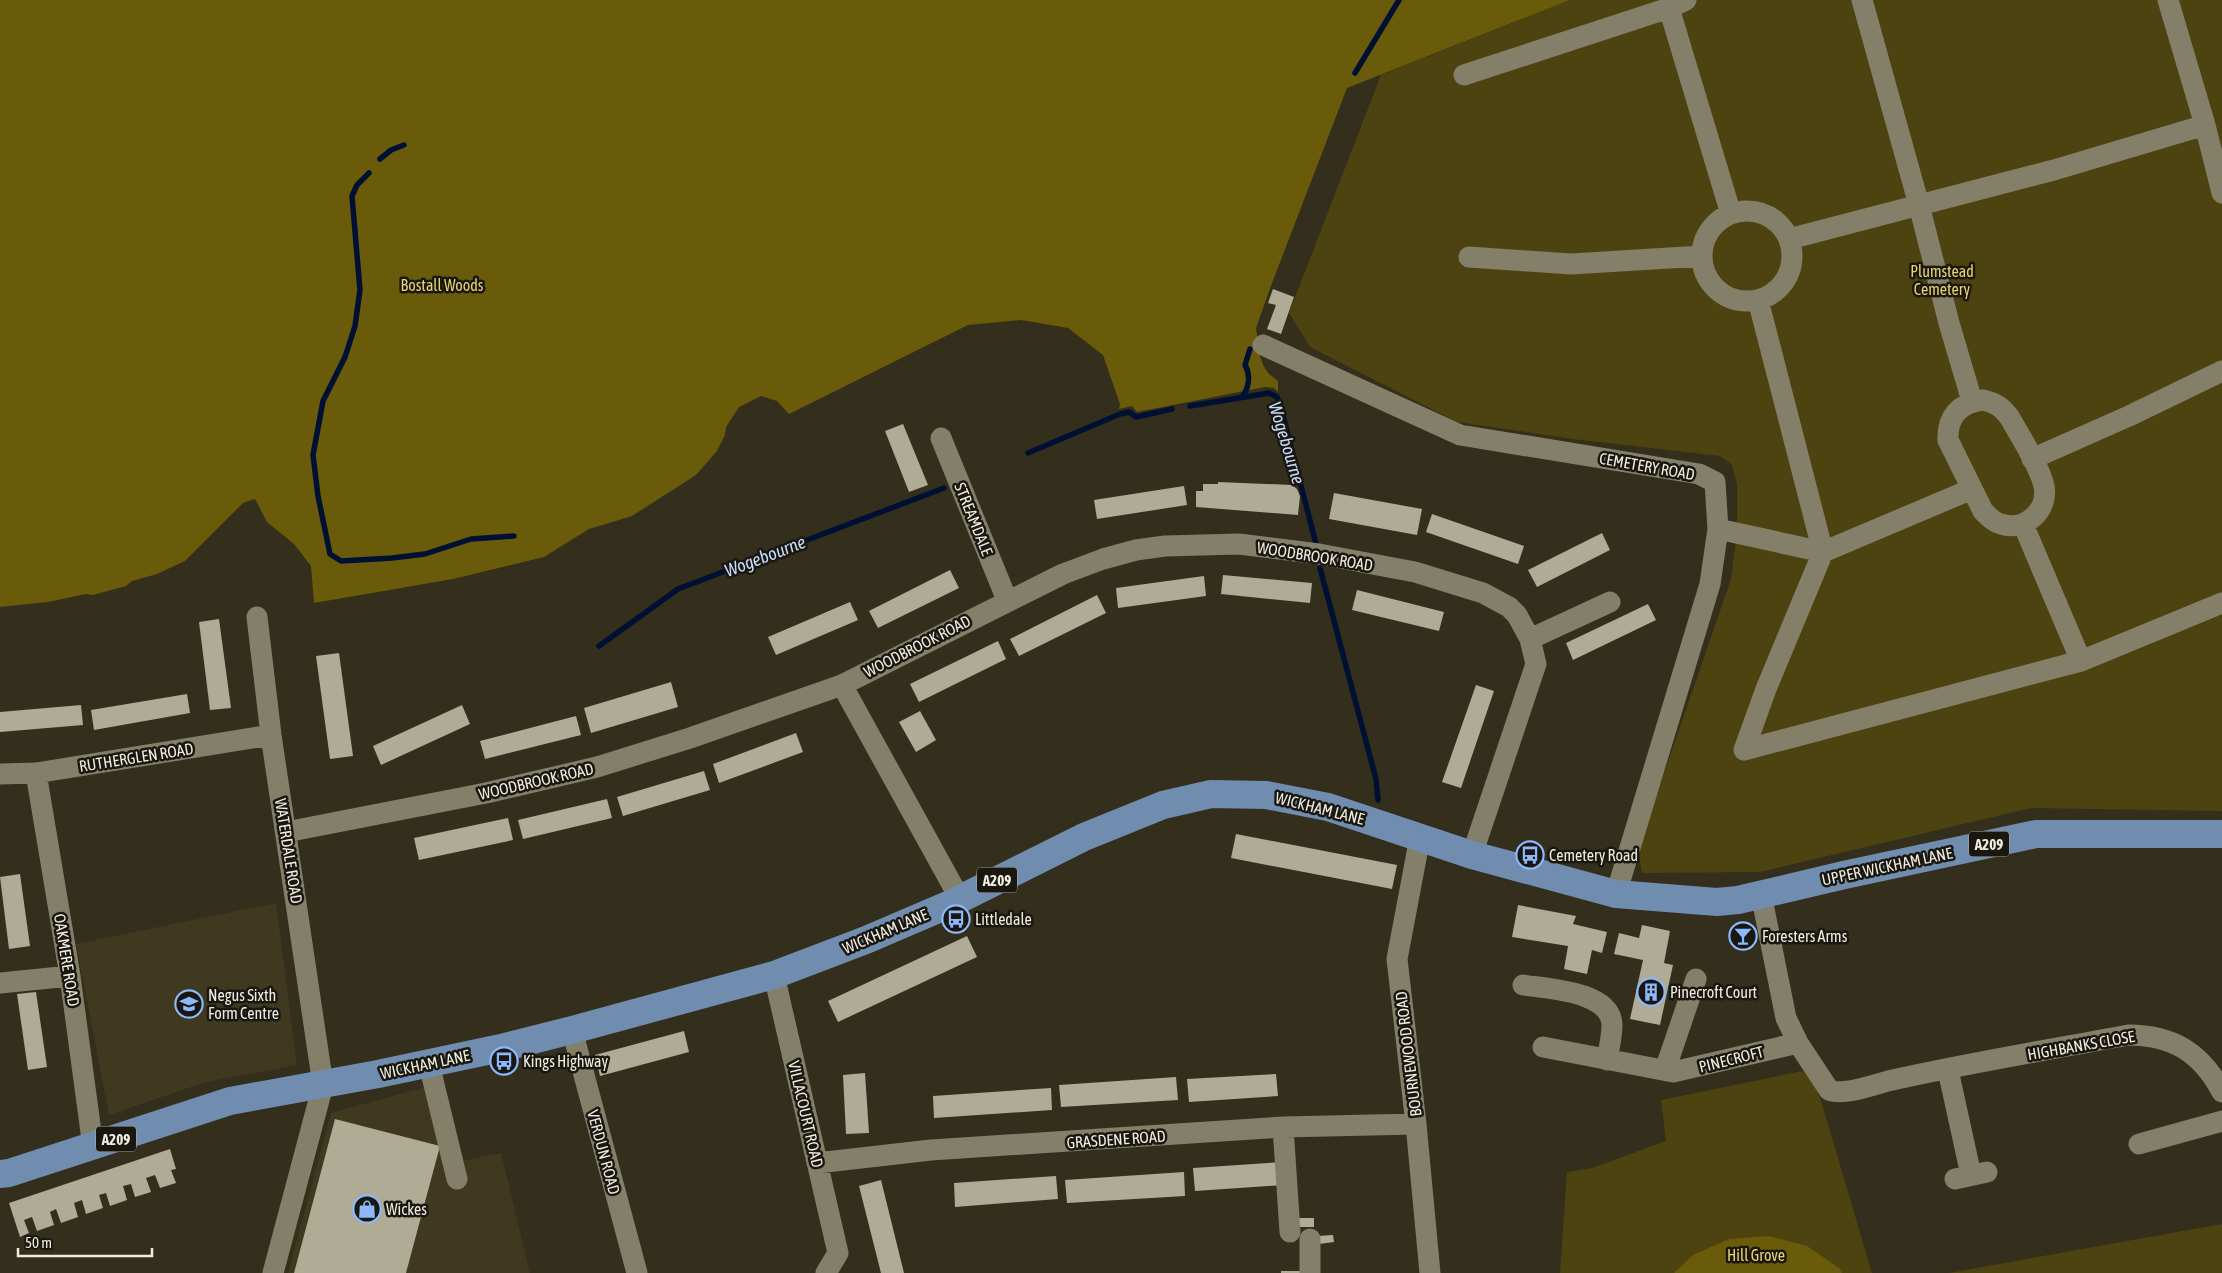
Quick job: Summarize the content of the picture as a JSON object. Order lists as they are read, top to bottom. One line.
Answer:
{"streets":{"main road":["WICKHAM LANE","A209","UPPER WICKHAM LANE"],"street":["CEMETERY ROAD","STREAMDALE","WOODBROOK ROAD","RUTHERGLEN ROAD","WATERDALE ROAD","OAKMERE ROAD","HIGHBANKS CLOSE","BOURNEWOOD ROAD","PINECROFT","VILLACOURT ROAD","GRASDENE ROAD","VERDUN ROAD"]},"crossings":[["CEMETERY ROAD","WICKHAM LANE"],["STREAMDALE","WOODBROOK ROAD"],["WOODBROOK ROAD","WICKHAM LANE"],["WOODBROOK ROAD","WATERDALE ROAD"],["RUTHERGLEN ROAD","WATERDALE ROAD"],["RUTHERGLEN ROAD","OAKMERE ROAD"],["WICKHAM LANE","WATERDALE ROAD"],["WICKHAM LANE","UPPER WICKHAM LANE"],["WICKHAM LANE","OAKMERE ROAD"],["WICKHAM LANE","HIGHBANKS CLOSE"],["WICKHAM LANE","BOURNEWOOD ROAD"],["WICKHAM LANE","VILLACOURT ROAD"],["WICKHAM LANE","VERDUN ROAD"],["UPPER WICKHAM LANE","HIGHBANKS CLOSE"],["HIGHBANKS CLOSE","PINECROFT"],["BOURNEWOOD ROAD","GRASDENE ROAD"],["VILLACOURT ROAD","GRASDENE ROAD"]],"water":["Wogebourne"],"parks":["Plumstead Cemetery","Bostall Woods","Hill Grove"],"places":{"bus stop":["Cemetery Road","Littledale","Kings Highway"],"bar":["Foresters Arms"],"building":["Pinecroft Court"],"school or university":["Negus Sixth Form Centre"],"shop":["Wickes"]},"scale_bar":"50 m"}
